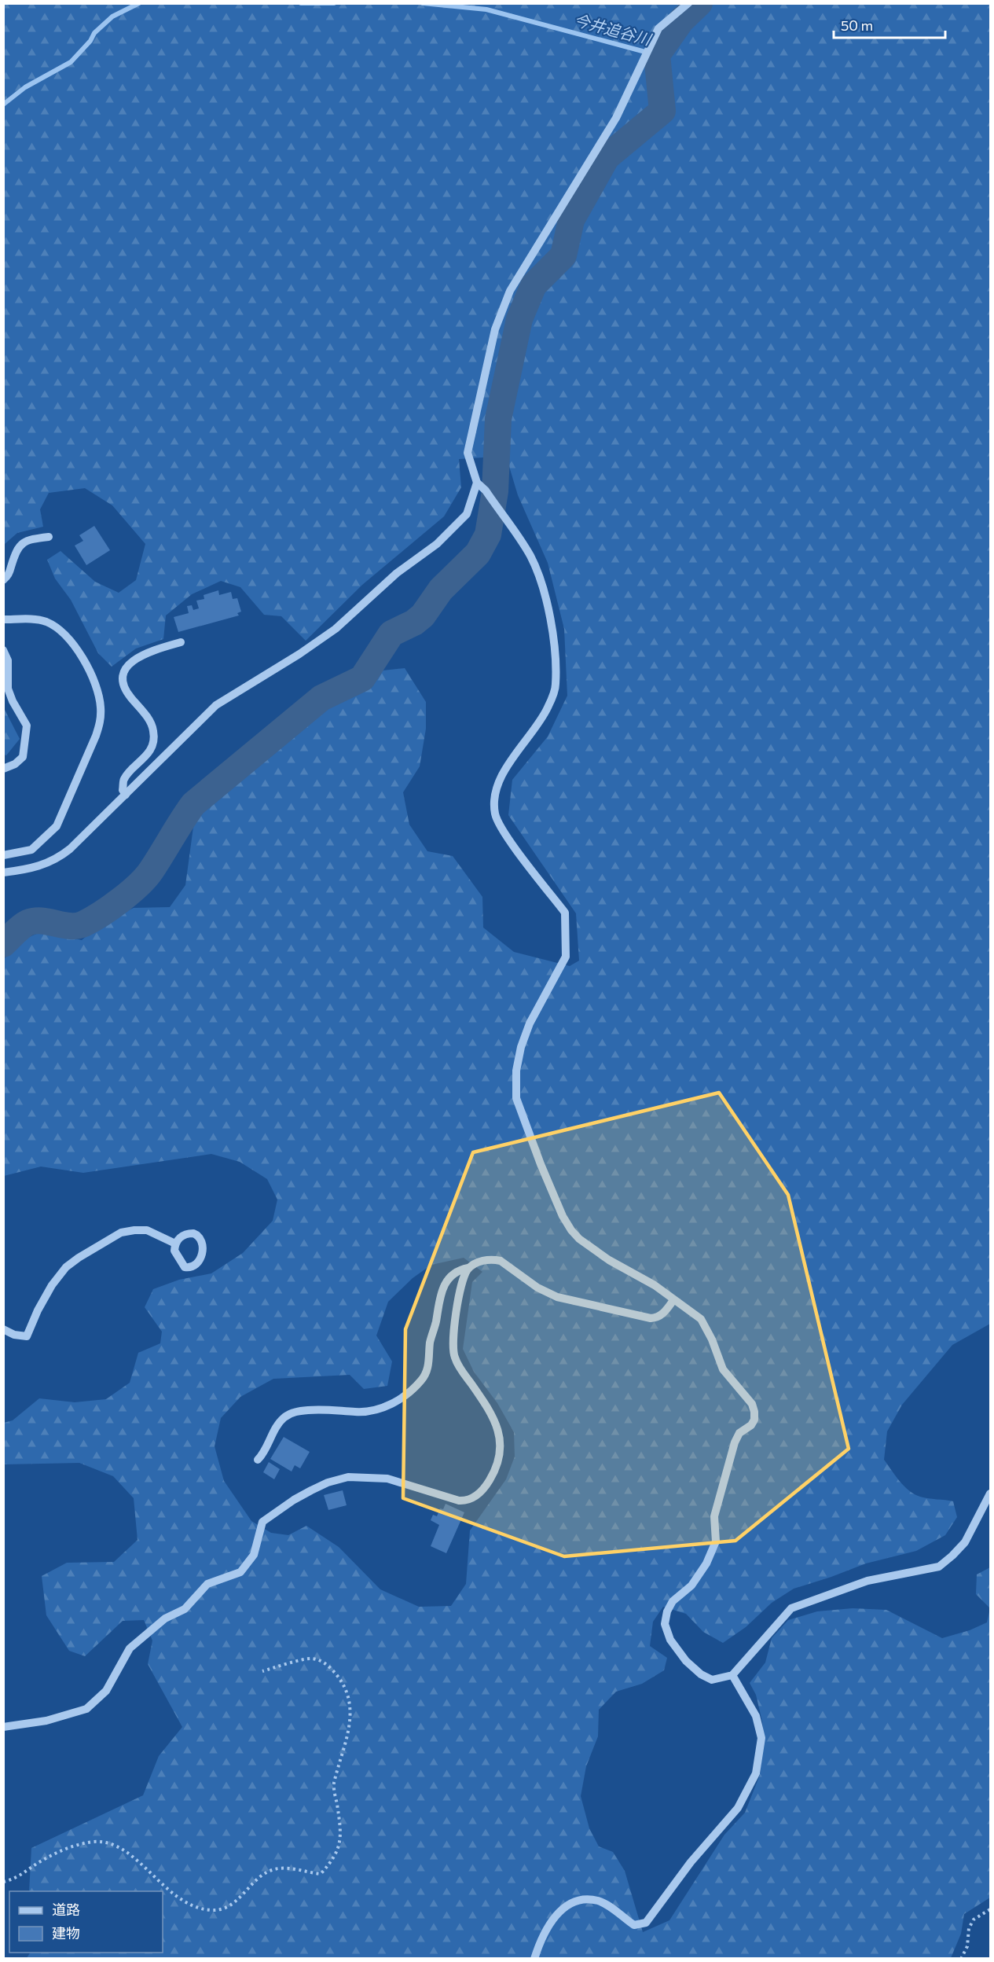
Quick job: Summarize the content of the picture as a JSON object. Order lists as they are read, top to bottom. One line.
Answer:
{"water":["今井追谷川"],"legend":["道路","建物"],"scale_bar":"50 m"}
